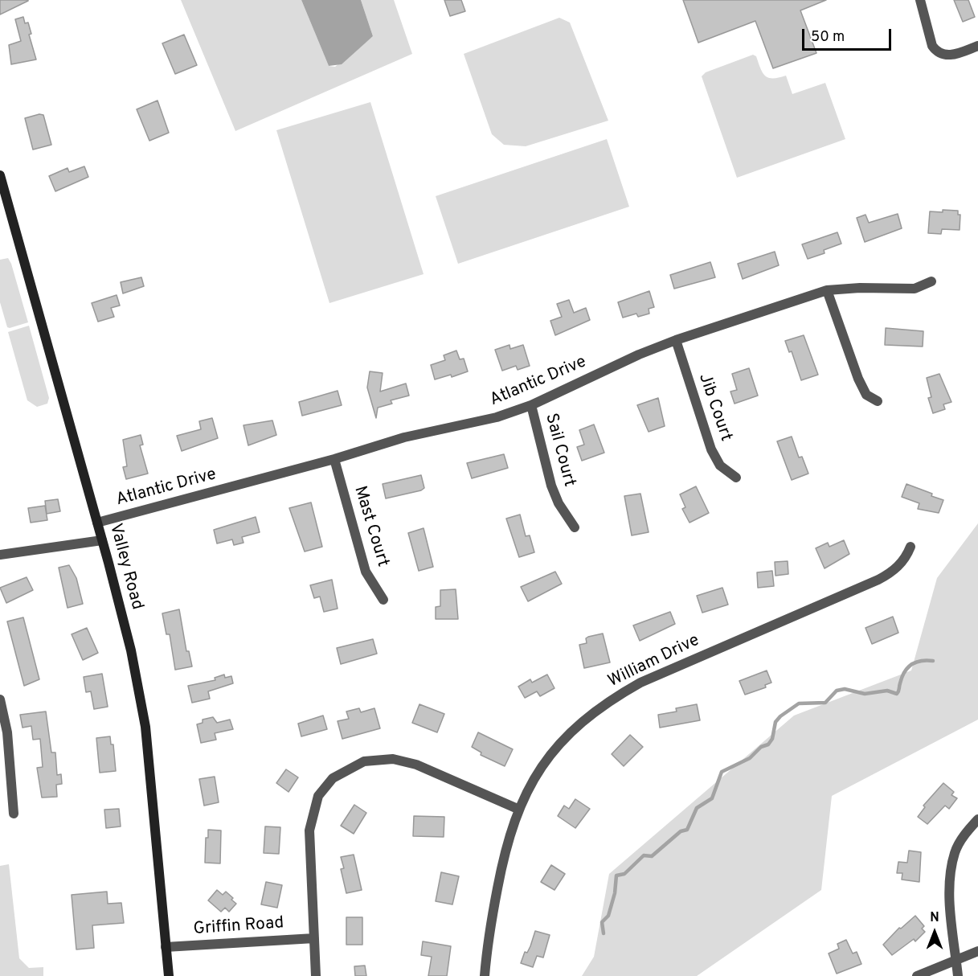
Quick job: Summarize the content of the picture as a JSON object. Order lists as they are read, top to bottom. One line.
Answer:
{"streets":{"main road":["Valley Road"],"street":["Atlantic Drive","Jib Court","Sail Court","Mast Court","William Drive","Griffin Road"]},"crossings":[["Atlantic Drive","Jib Court"],["Atlantic Drive","Sail Court"],["Atlantic Drive","Mast Court"],["Atlantic Drive","Valley Road"],["Valley Road","Griffin Road"]],"scale_bar":"50 m","north":"top"}
